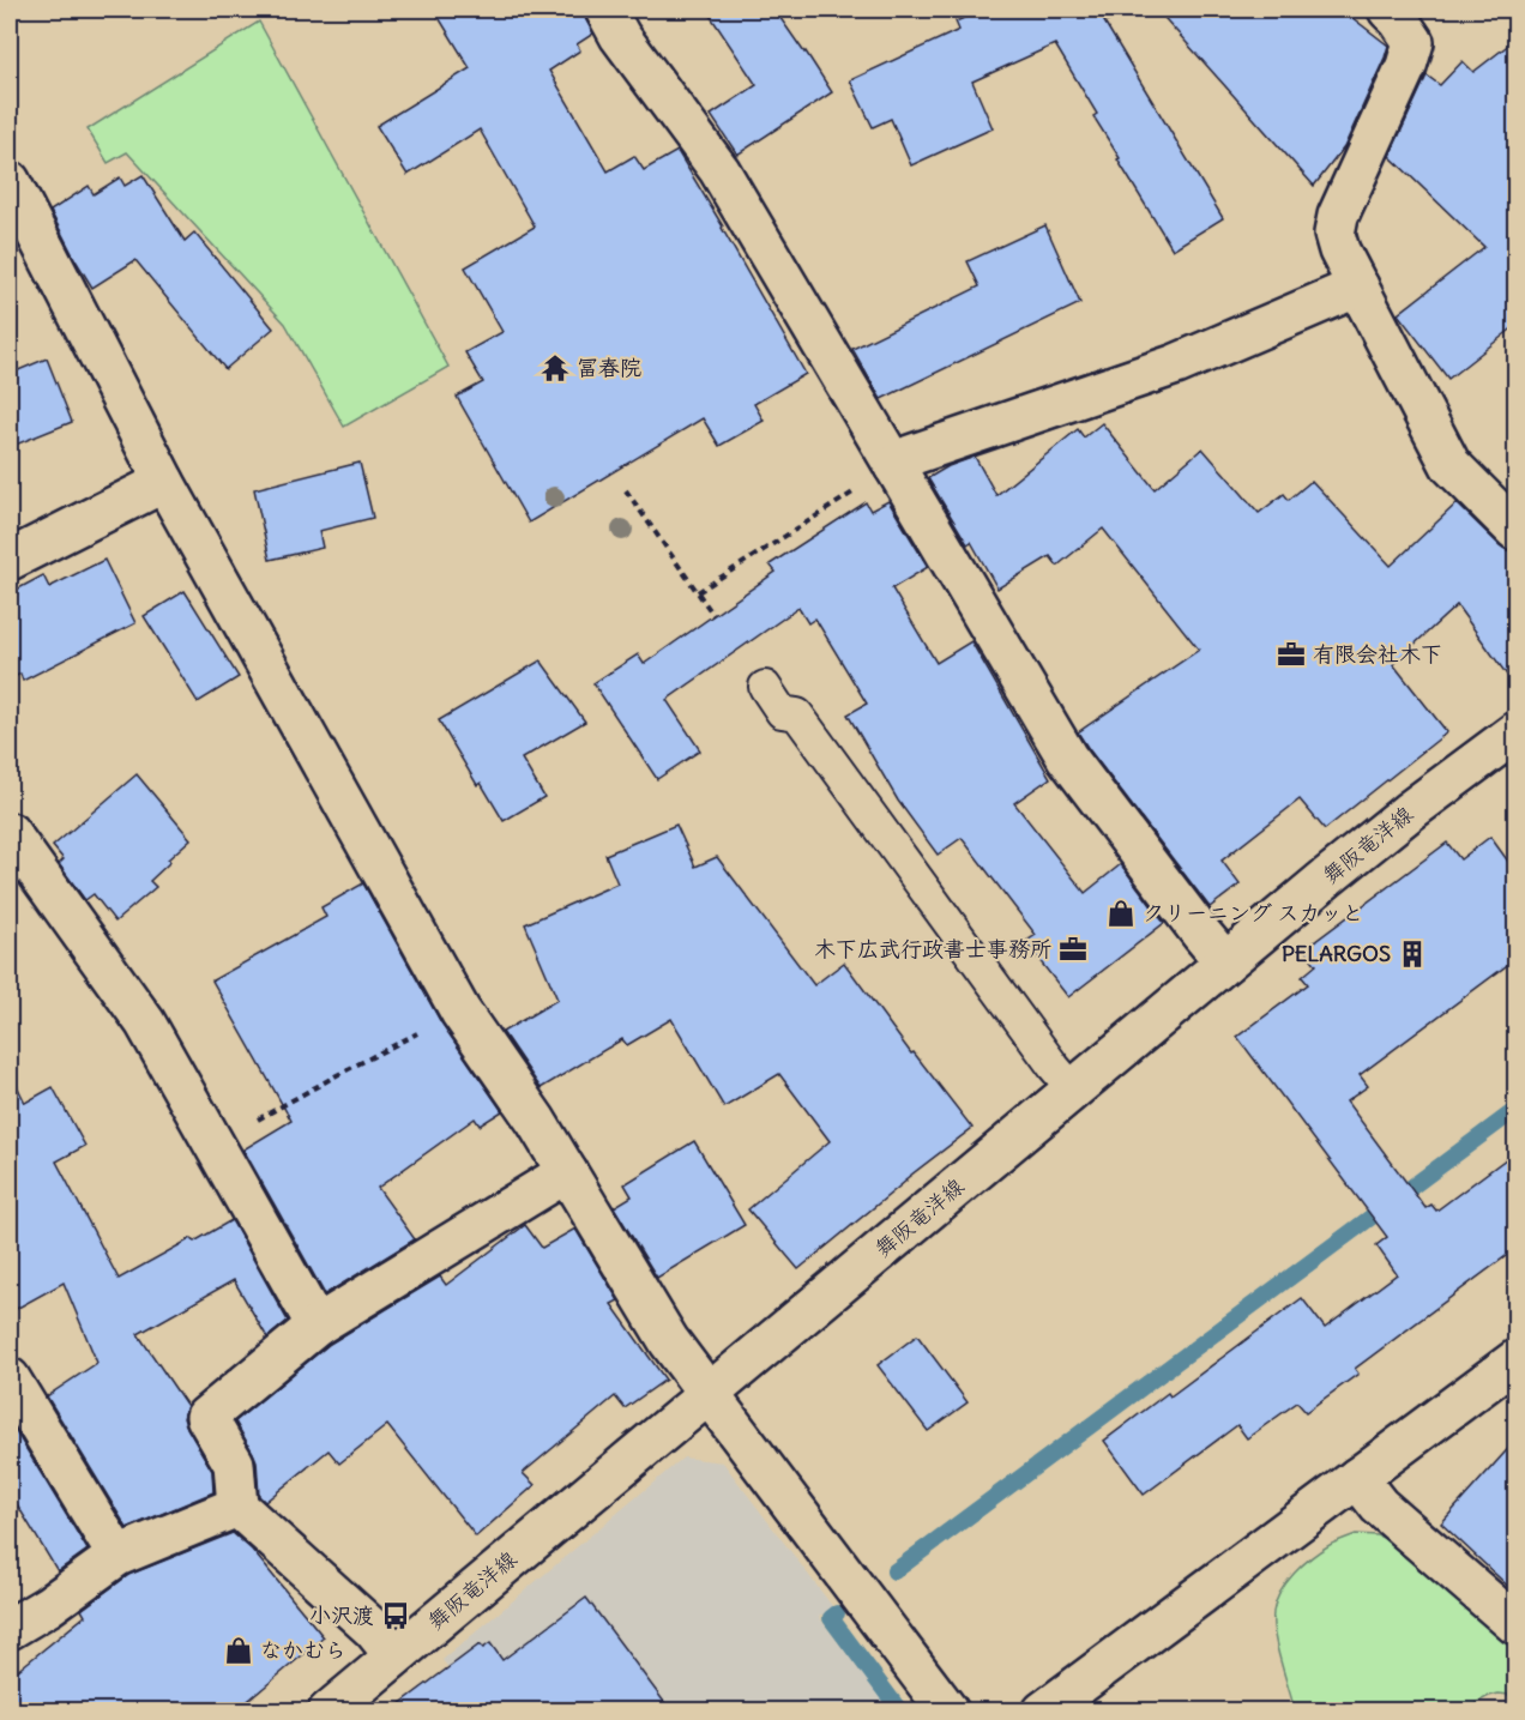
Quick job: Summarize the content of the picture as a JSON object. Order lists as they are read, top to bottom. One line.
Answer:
{"streets":{"street":["舞阪竜洋線"]},"places":{"temple":["冨春院"],"office":["有限会社木下","木下広武行政書士事務所"],"shop":["クリーニング スカッと","なかむら"],"building":["PELARGOS"],"bus stop":["小沢渡"]}}
